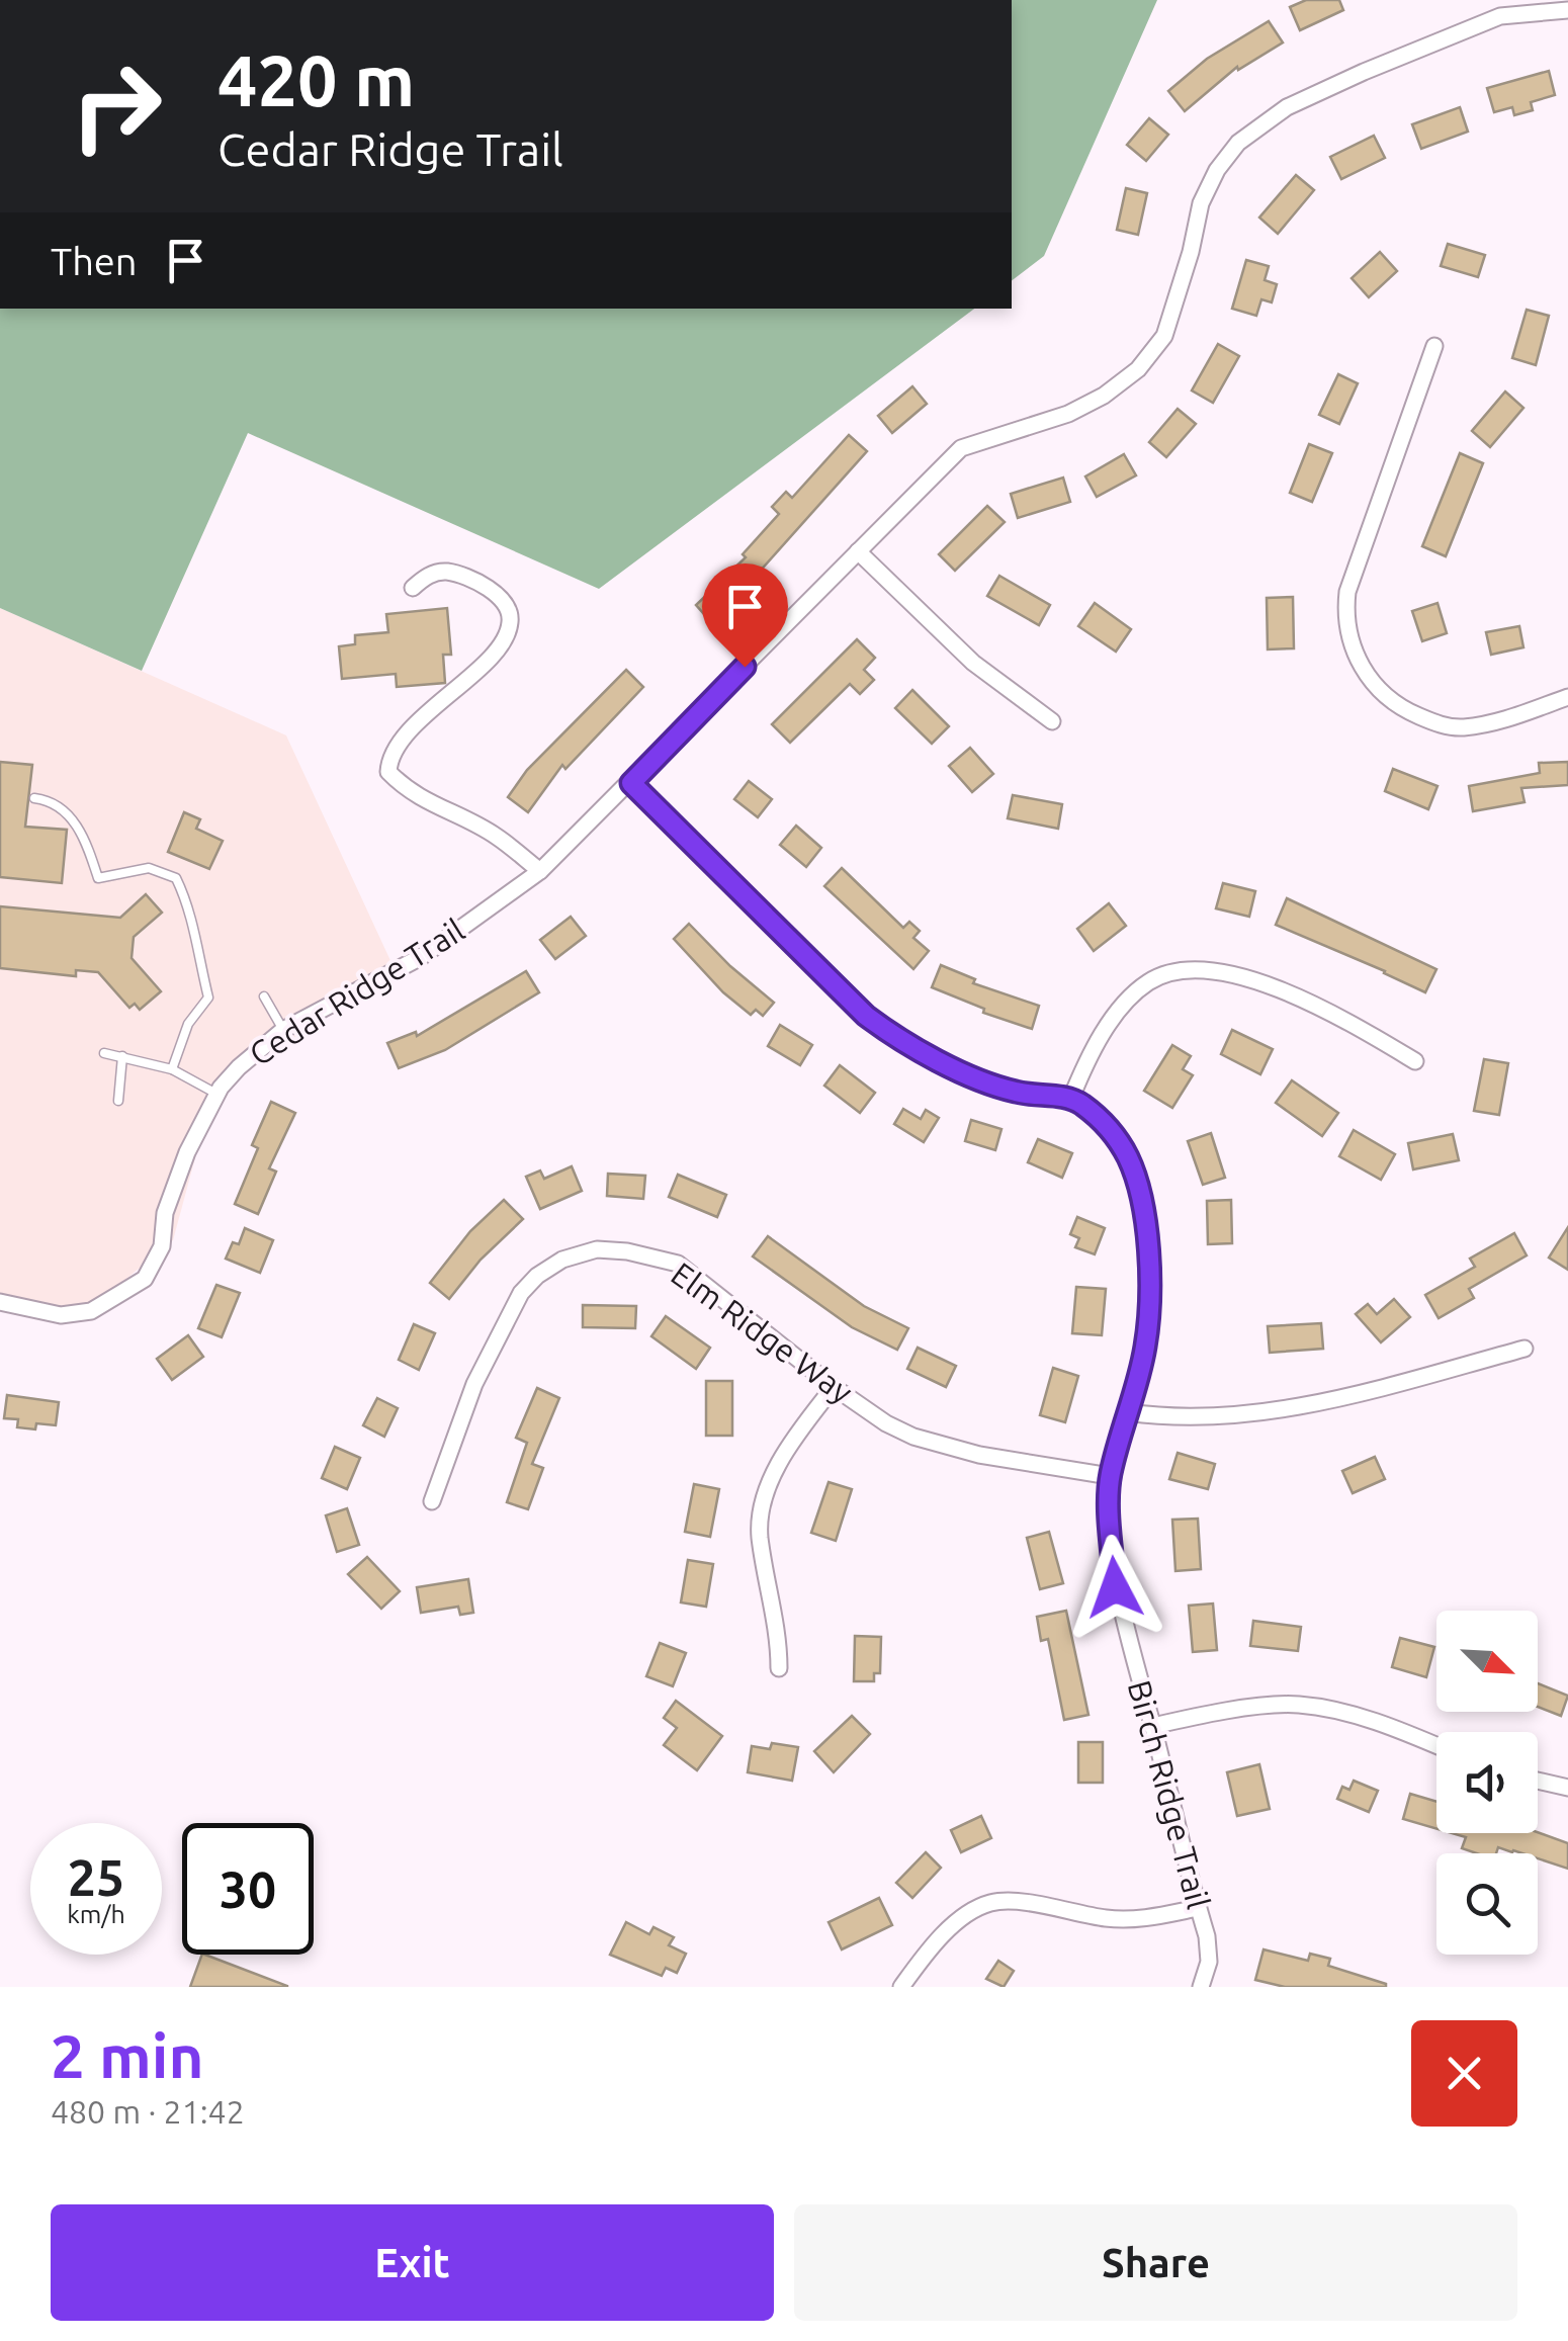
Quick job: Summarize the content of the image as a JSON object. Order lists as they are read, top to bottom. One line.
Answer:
{"streets":{"street":["Cedar Ridge Trail","Elm Ridge Way","Birch Ridge Trail"]},"crossings":[["Elm Ridge Way","Birch Ridge Trail"]],"north":"bottom right","page":{"turn":["420 m","Cedar Ridge Trail"],"then":"Then","speed":"25 km/h","limit":"30","heading":["2 min","480 m · 21:42"],"buttons":["Exit","Share"]}}
